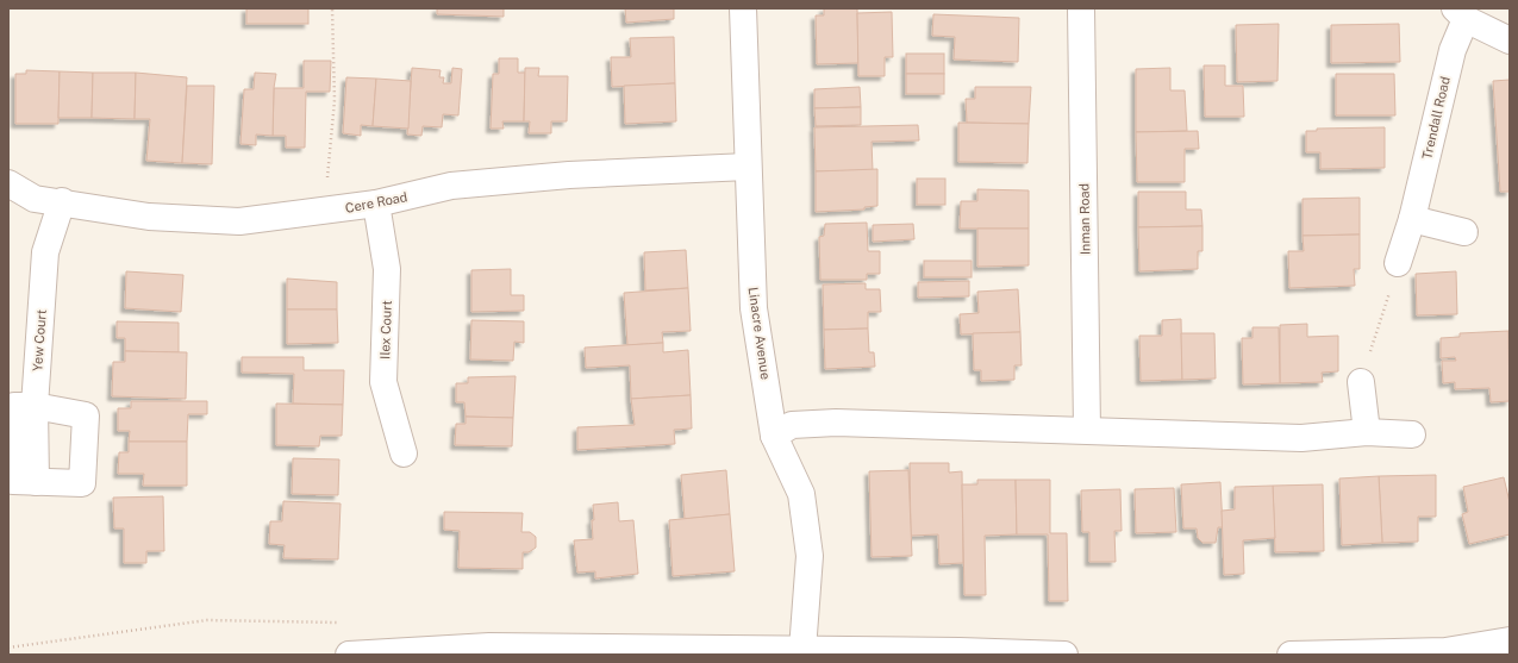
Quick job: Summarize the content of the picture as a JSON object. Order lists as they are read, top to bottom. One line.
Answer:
{"streets":{"street":["Trendall Road","Cere Road","Inman Road","Ilex Court","Linacre Avenue","Yew Court"]},"crossings":[["Cere Road","Ilex Court"],["Cere Road","Linacre Avenue"],["Cere Road","Yew Court"]]}
